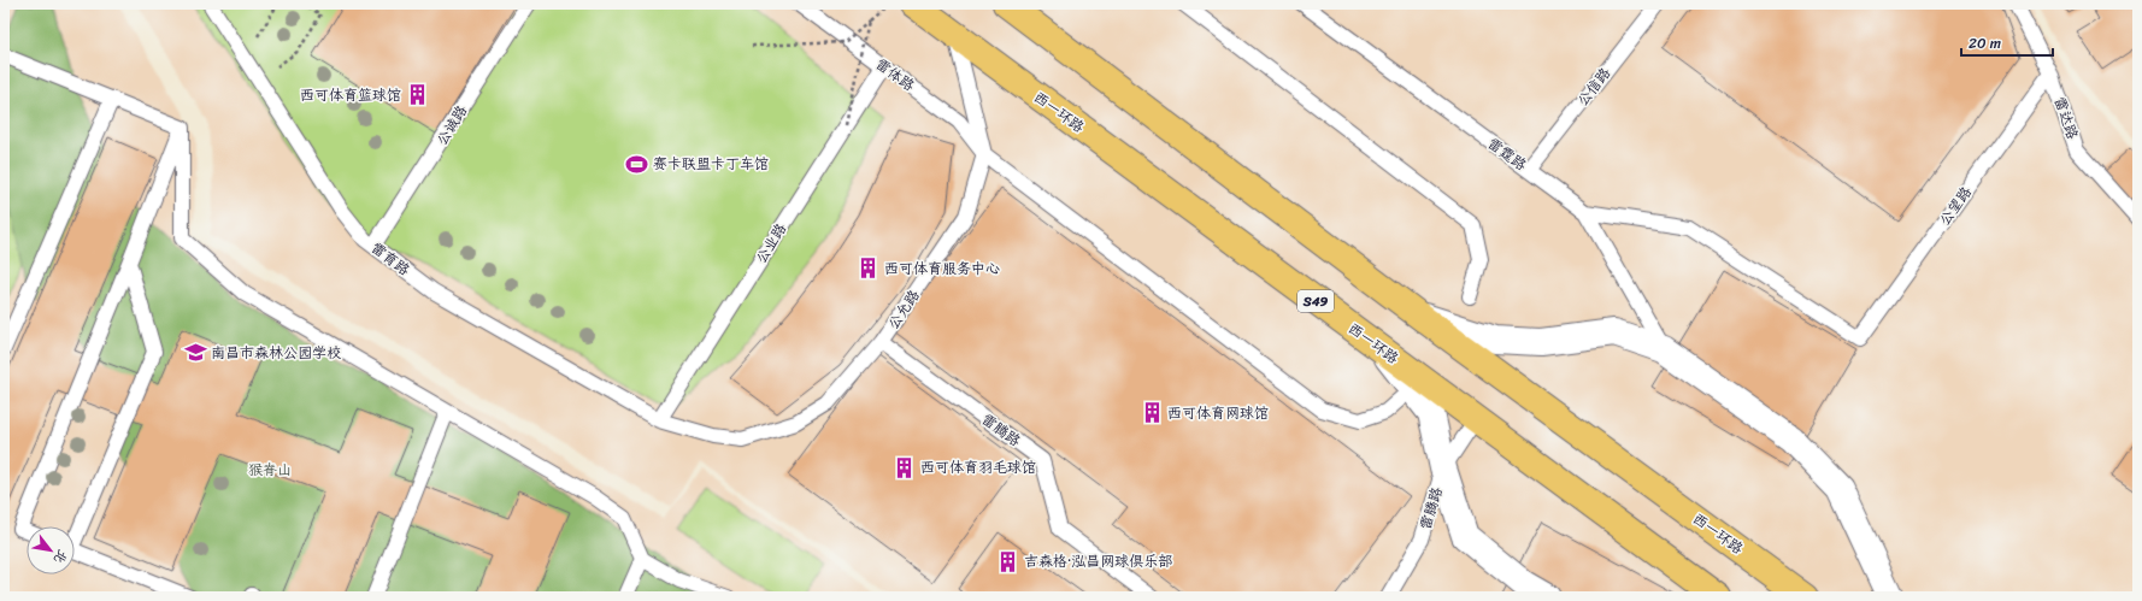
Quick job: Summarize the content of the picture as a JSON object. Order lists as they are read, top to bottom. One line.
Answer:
{"streets":{"highway":["西一环路","S49"],"lane":["雷体路","公信路","雷达路","公诚路","雷霆路","公望路","公业路","雷育路","公允路","雷腾路"]},"crossings":[["雷体路","公业路"],["雷体路","公允路"],["公信路","雷霆路"],["西一环路","雷腾路"],["雷达路","公望路"],["公诚路","雷育路"],["雷霆路","公望路"],["公业路","雷育路"],["公业路","公允路"],["雷育路","公允路"],["公允路","雷腾路"]],"parks":["猴脊山"],"places":{"building":["西可体育篮球馆","西可体育服务中心","西可体育网球馆","西可体育羽毛球馆","吉森格·泓昌网球俱乐部"],"sports":["赛卡联盟卡丁车馆"],"school or university":["南昌市森林公园学校"]},"scale_bar":"20 m","north":"bottom right"}
